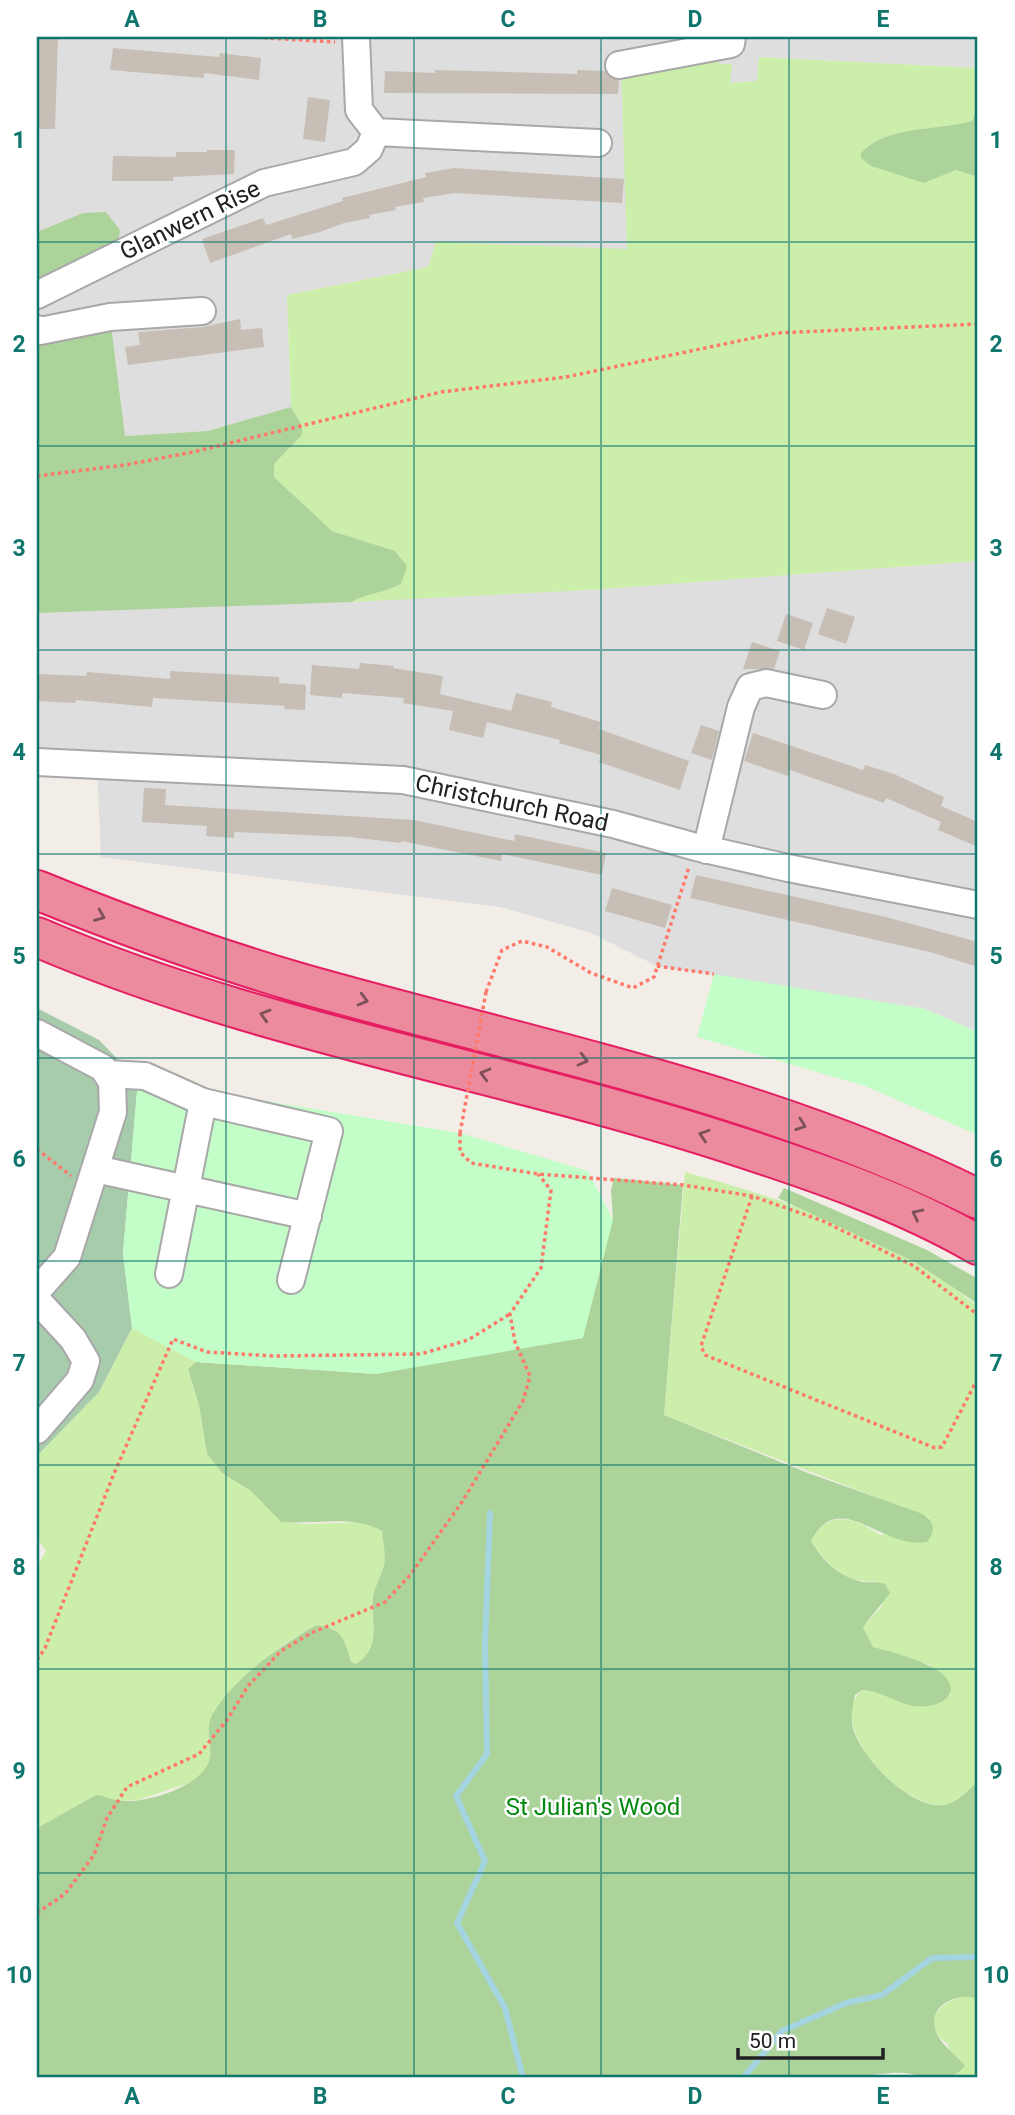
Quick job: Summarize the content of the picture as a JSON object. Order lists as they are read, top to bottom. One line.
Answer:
{"streets":{"street":["Glanwern Rise","Christchurch Road"]},"parks":["St Julian's Wood"],"scale_bar":"50 m","grid":{"columns":["A","B","C","D","E"],"rows":["1","2","3","4","5","6","7","8","9","10"]}}
